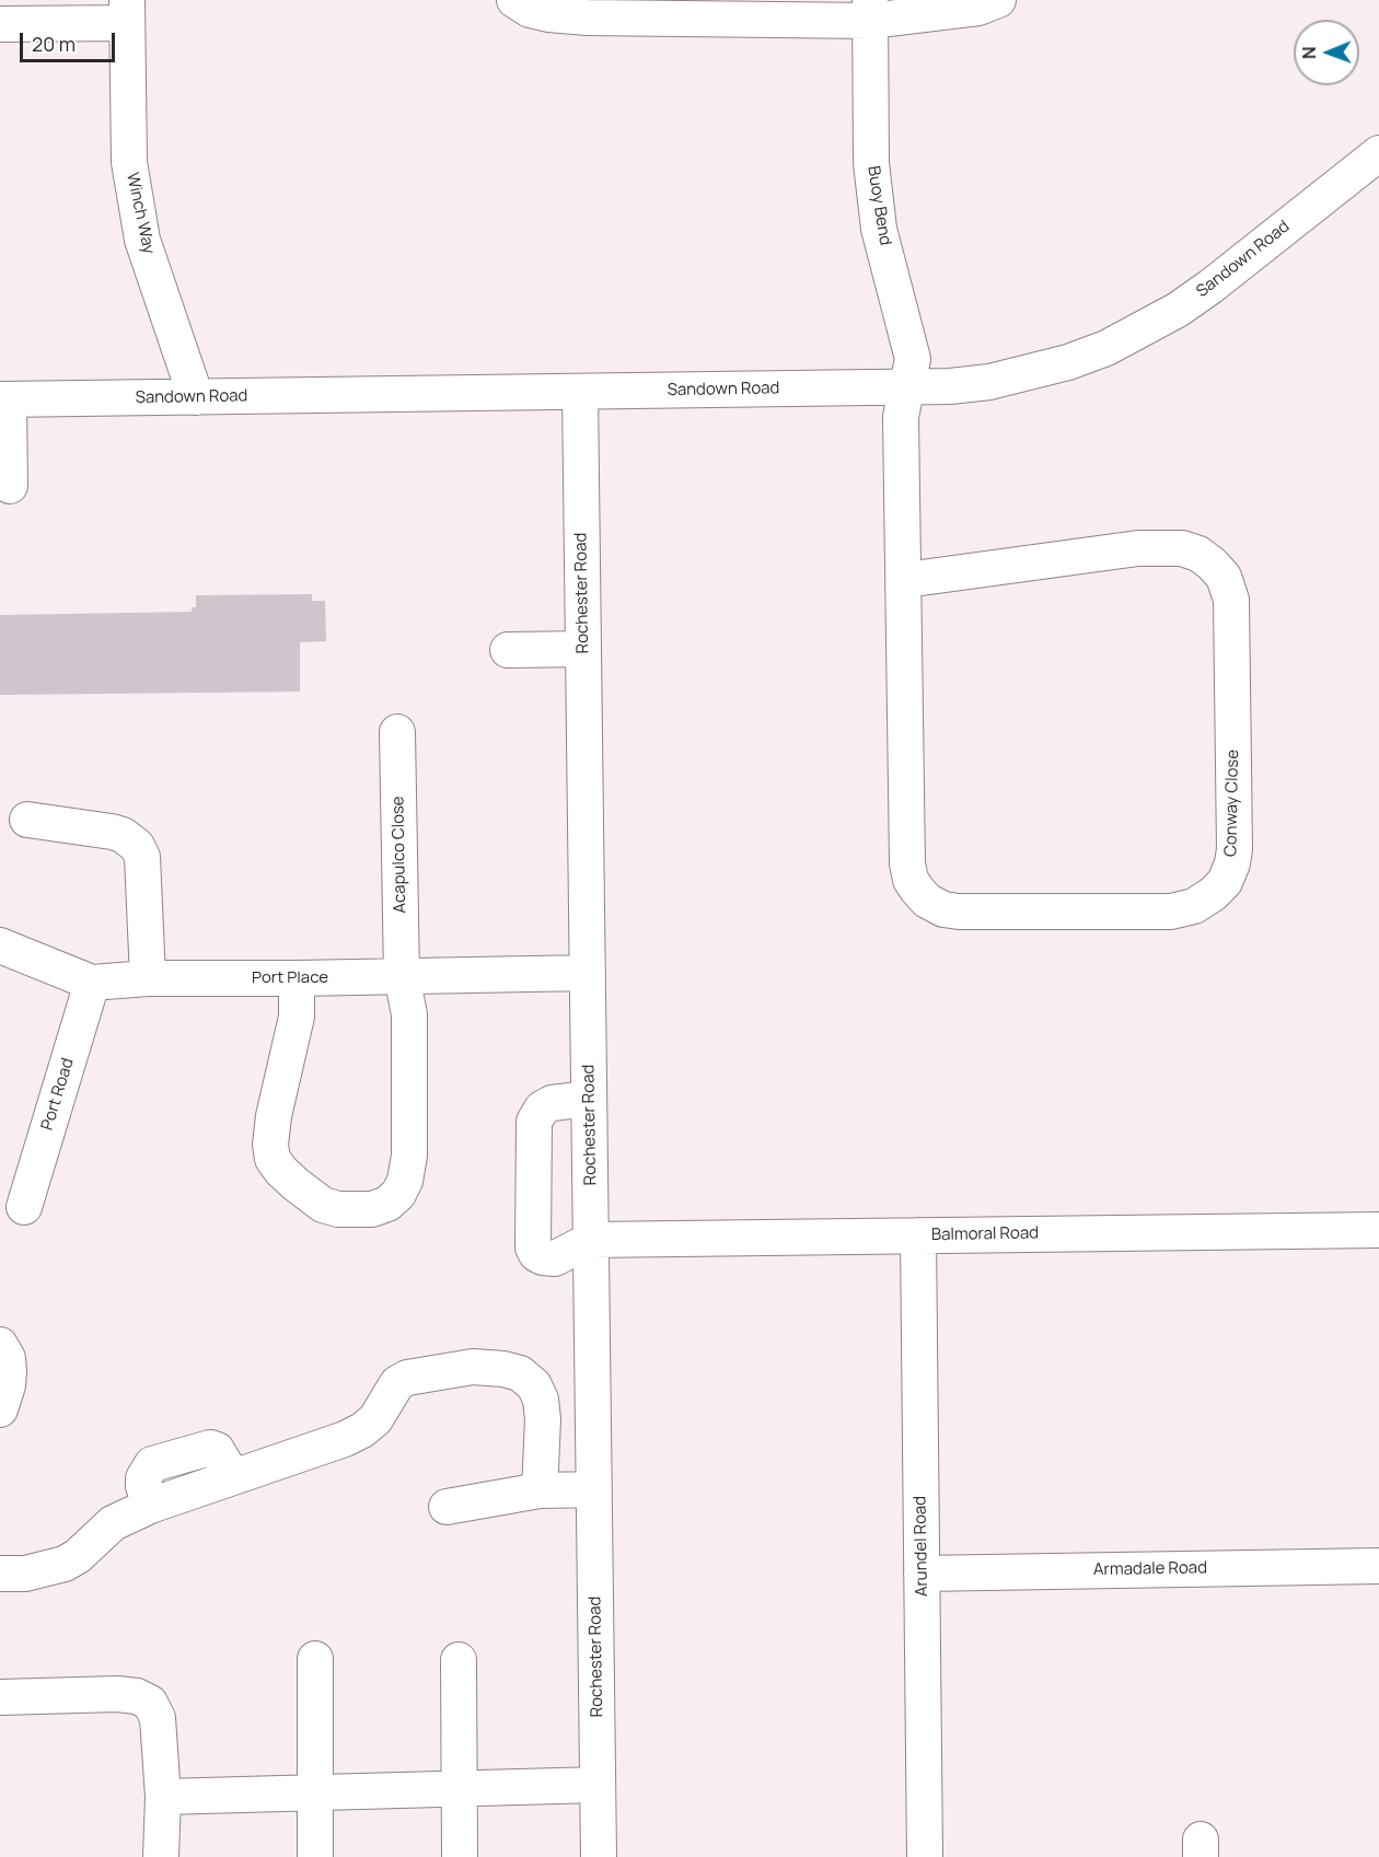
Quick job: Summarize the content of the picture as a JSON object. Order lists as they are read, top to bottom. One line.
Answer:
{"streets":{"street":["Buoy Bend","Winch Way","Sandown Road","Rochester Road","Conway Close","Acapulco Close","Port Place","Port Road","Balmoral Road","Arundel Road","Armadale Road"]},"crossings":[["Buoy Bend","Sandown Road"],["Buoy Bend","Conway Close"],["Winch Way","Sandown Road"],["Sandown Road","Rochester Road"],["Sandown Road","Conway Close"],["Rochester Road","Port Place"],["Rochester Road","Balmoral Road"],["Acapulco Close","Port Place"],["Port Place","Port Road"],["Balmoral Road","Arundel Road"],["Arundel Road","Armadale Road"]],"scale_bar":"20 m","north":"left"}
